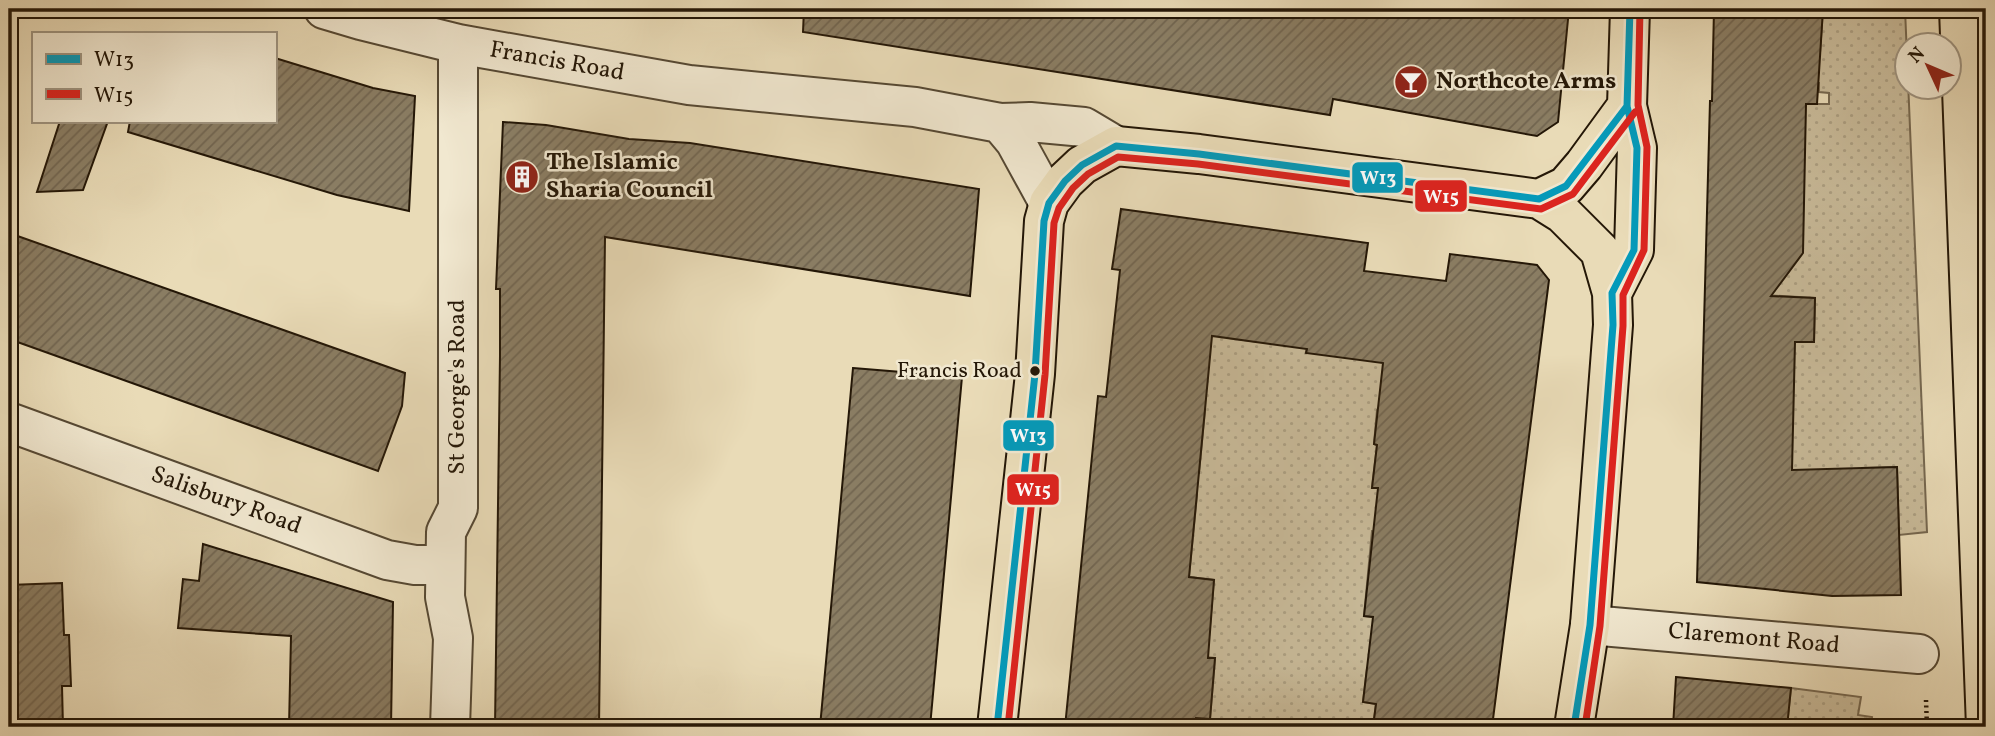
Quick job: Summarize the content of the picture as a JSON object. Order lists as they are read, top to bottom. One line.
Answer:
{"streets":{"main road":["Francis Road"],"street":["St George's Road","Salisbury Road","Claremont Road"]},"crossings":[["Francis Road","St George's Road"],["St George's Road","Salisbury Road"]],"places":{"bar":["Northcote Arms"],"building":["The Islamic Sharia Council"],"other":["Francis Road"]},"lines":["transit line W13","transit line W15"],"legend":["W13","W15"],"north":"top left"}
